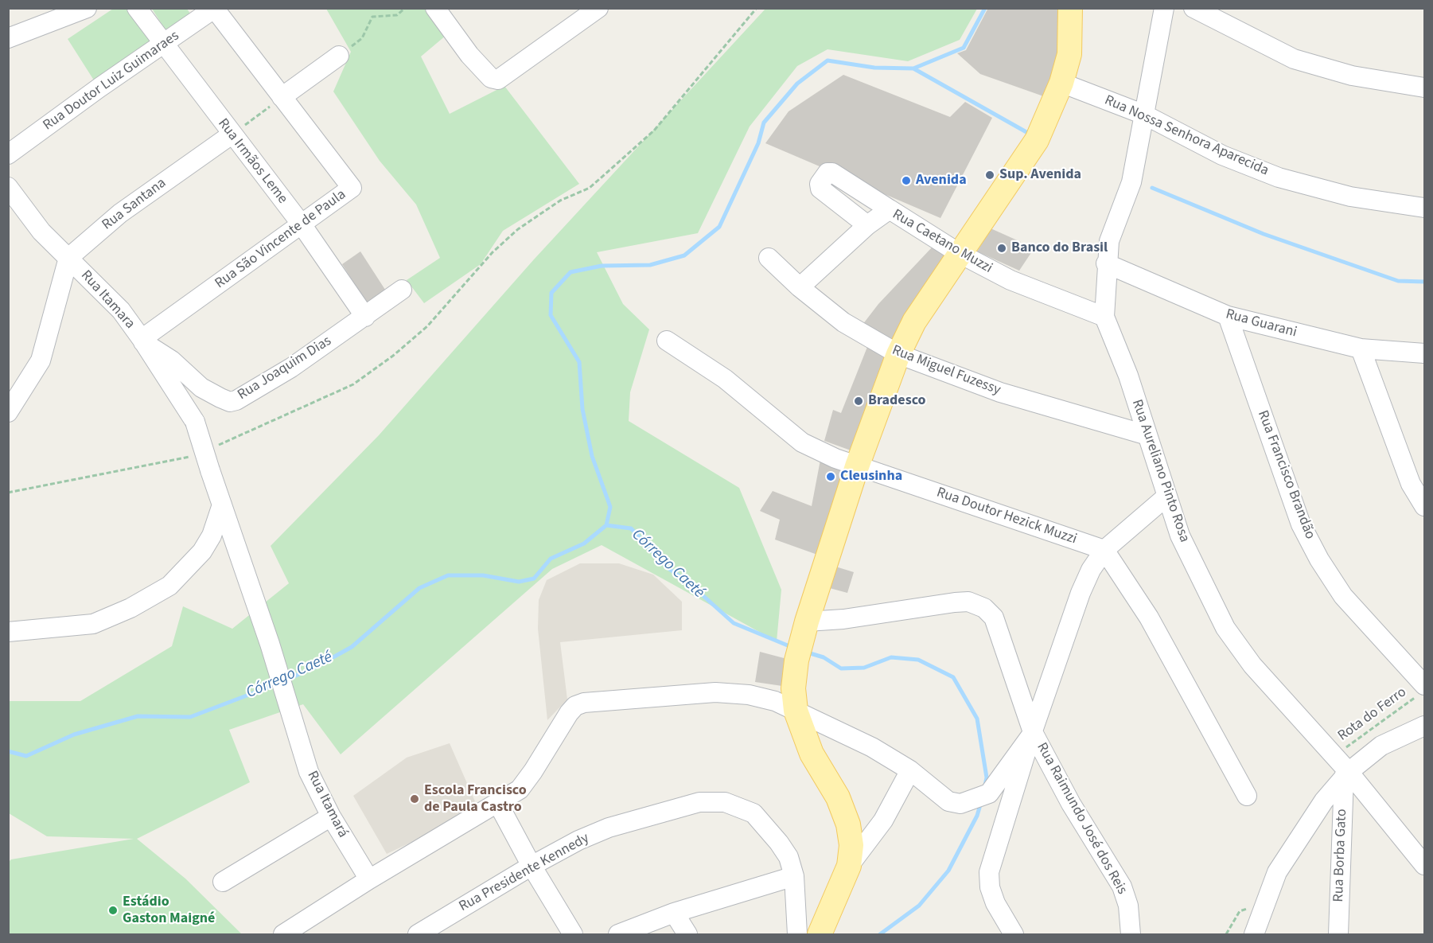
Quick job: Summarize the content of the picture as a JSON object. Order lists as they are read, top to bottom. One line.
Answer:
{"streets":{"street":["Rua Doutor Luiz Guimaraes","Rua Nossa Senhora Aparecida","Rua Irmãos Leme","Rua Santana","Rua São Vincente de Paula","Rua Caetano Muzzi","Rua Itamara","Rua Guarani","Rua Joaquim Dias","Rua Miguel Fuzessy","Rua Aureliano Pinto Rosa","Rua Francisco Brandão","Rua Doutor Hezick Muzzi","Rua Itamará","Rua Raimundo José dos Reis","Rua Borba Gato","Rua Presidente Kennedy"],"path":["Rota do Ferro"]},"crossings":[["Rua Doutor Luiz Guimaraes","Rua Irmãos Leme"],["Rua Doutor Luiz Guimaraes","Rua São Vincente de Paula"],["Rua Nossa Senhora Aparecida","Rua Aureliano Pinto Rosa"],["Rua Irmãos Leme","Rua Santana"],["Rua Irmãos Leme","Rua São Vincente de Paula"],["Rua Irmãos Leme","Rua Joaquim Dias"],["Rua Santana","Rua Itamara"],["Rua São Vincente de Paula","Rua Itamara"],["Rua São Vincente de Paula","Rua Joaquim Dias"],["Rua Caetano Muzzi","Rua Miguel Fuzessy"],["Rua Caetano Muzzi","Rua Aureliano Pinto Rosa"],["Rua Itamara","Rua Joaquim Dias"],["Rua Itamara","Rua Itamará"],["Rua Guarani","Rua Aureliano Pinto Rosa"],["Rua Guarani","Rua Francisco Brandão"],["Rua Miguel Fuzessy","Rua Aureliano Pinto Rosa"],["Rua Aureliano Pinto Rosa","Rota do Ferro"],["Rua Aureliano Pinto Rosa","Rua Borba Gato"],["Rua Francisco Brandão","Rota do Ferro"]],"water":["Córrego Caeté"],"places":["Sup. Avenida","Avenida","Banco do Brasil","Bradesco","Cleusinha","Escola Francisco de Paula Castro","Estádio Gaston Maigné"]}
